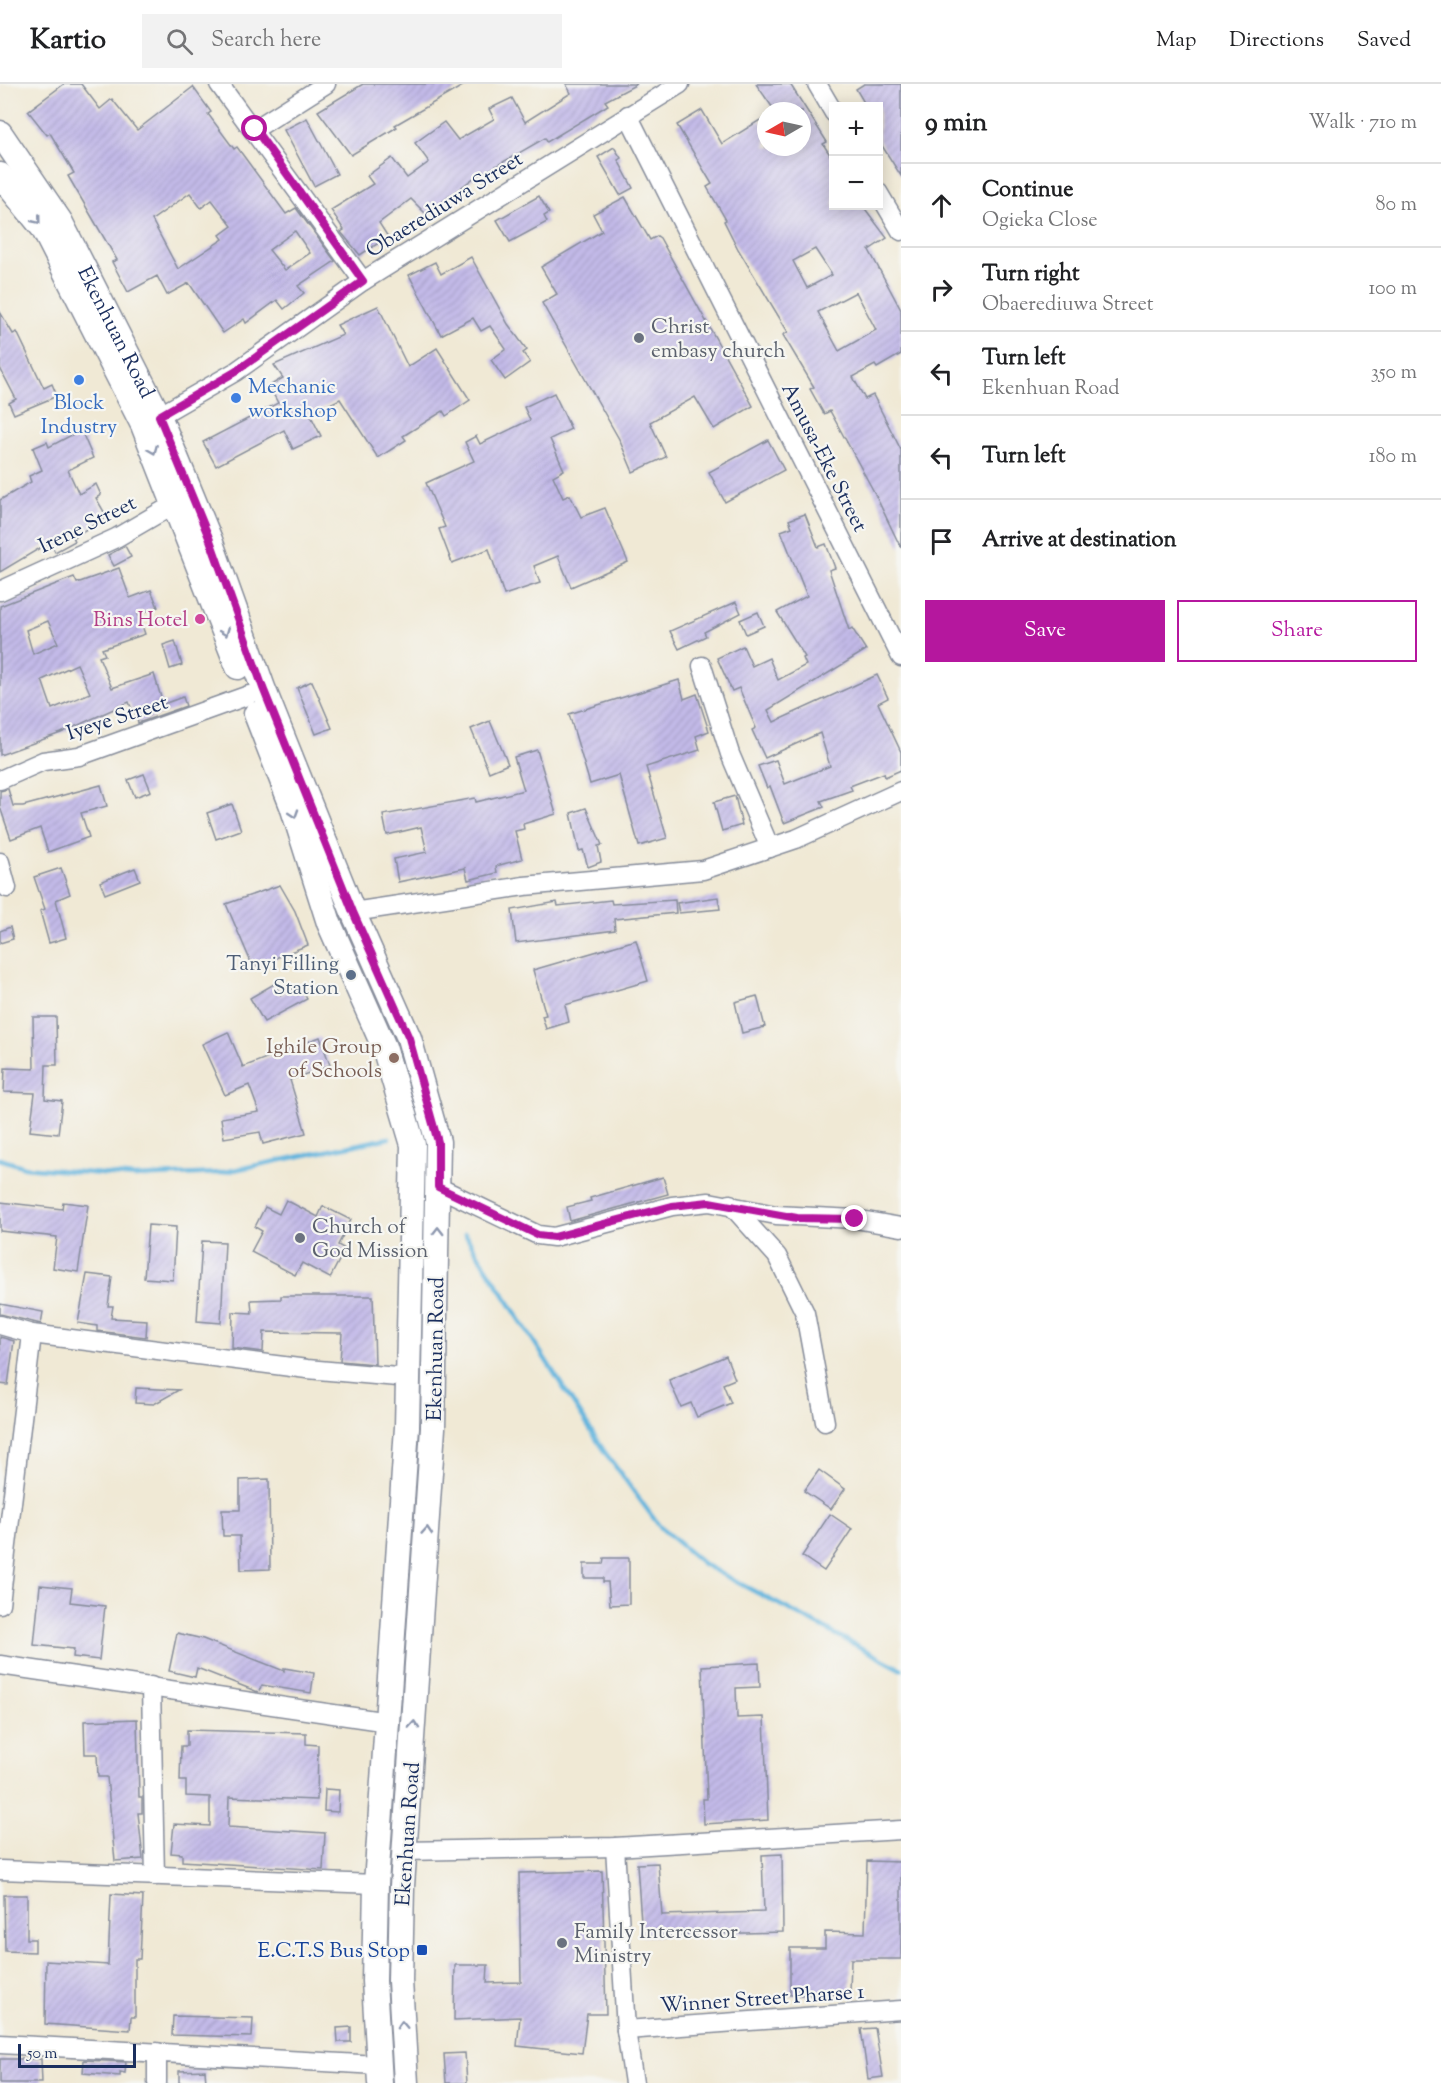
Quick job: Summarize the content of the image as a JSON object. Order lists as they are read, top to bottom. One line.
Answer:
{"streets":{"main road":["Ekenhuan Road"],"street":["Obaerediuwa Street","Amusa-Eke Street","Irene Street","Iyeye Street","Winner Street Pharse 1"]},"crossings":[["Obaerediuwa Street","Ekenhuan Road"],["Obaerediuwa Street","Amusa-Eke Street"],["Ekenhuan Road","Irene Street"],["Ekenhuan Road","Iyeye Street"]],"places":{"other":["Christ embasy church","Block Industry","Mechanic workshop","Bins Hotel","Tanyi Filling Station","Ighile Group of Schools","Church of God Mission","Family Intercessor Ministry"],"transit":["E.C.T.S Bus Stop"]},"scale_bar":"50 m","north":"left","page":{"header":"Kartio","search":"Search here","nav":["Map","Directions","Saved"],"heading":["9 min","Walk · 710 m"],"map_buttons":["+","−"],"list":[["Continue","Ogieka Close","80 m"],["Turn right","Obaerediuwa Street","100 m"],["Turn left","Ekenhuan Road","350 m"],["Turn left","180 m"],"Arrive at destination"],"buttons":["Save","Share"],"scale":"50 m"}}
